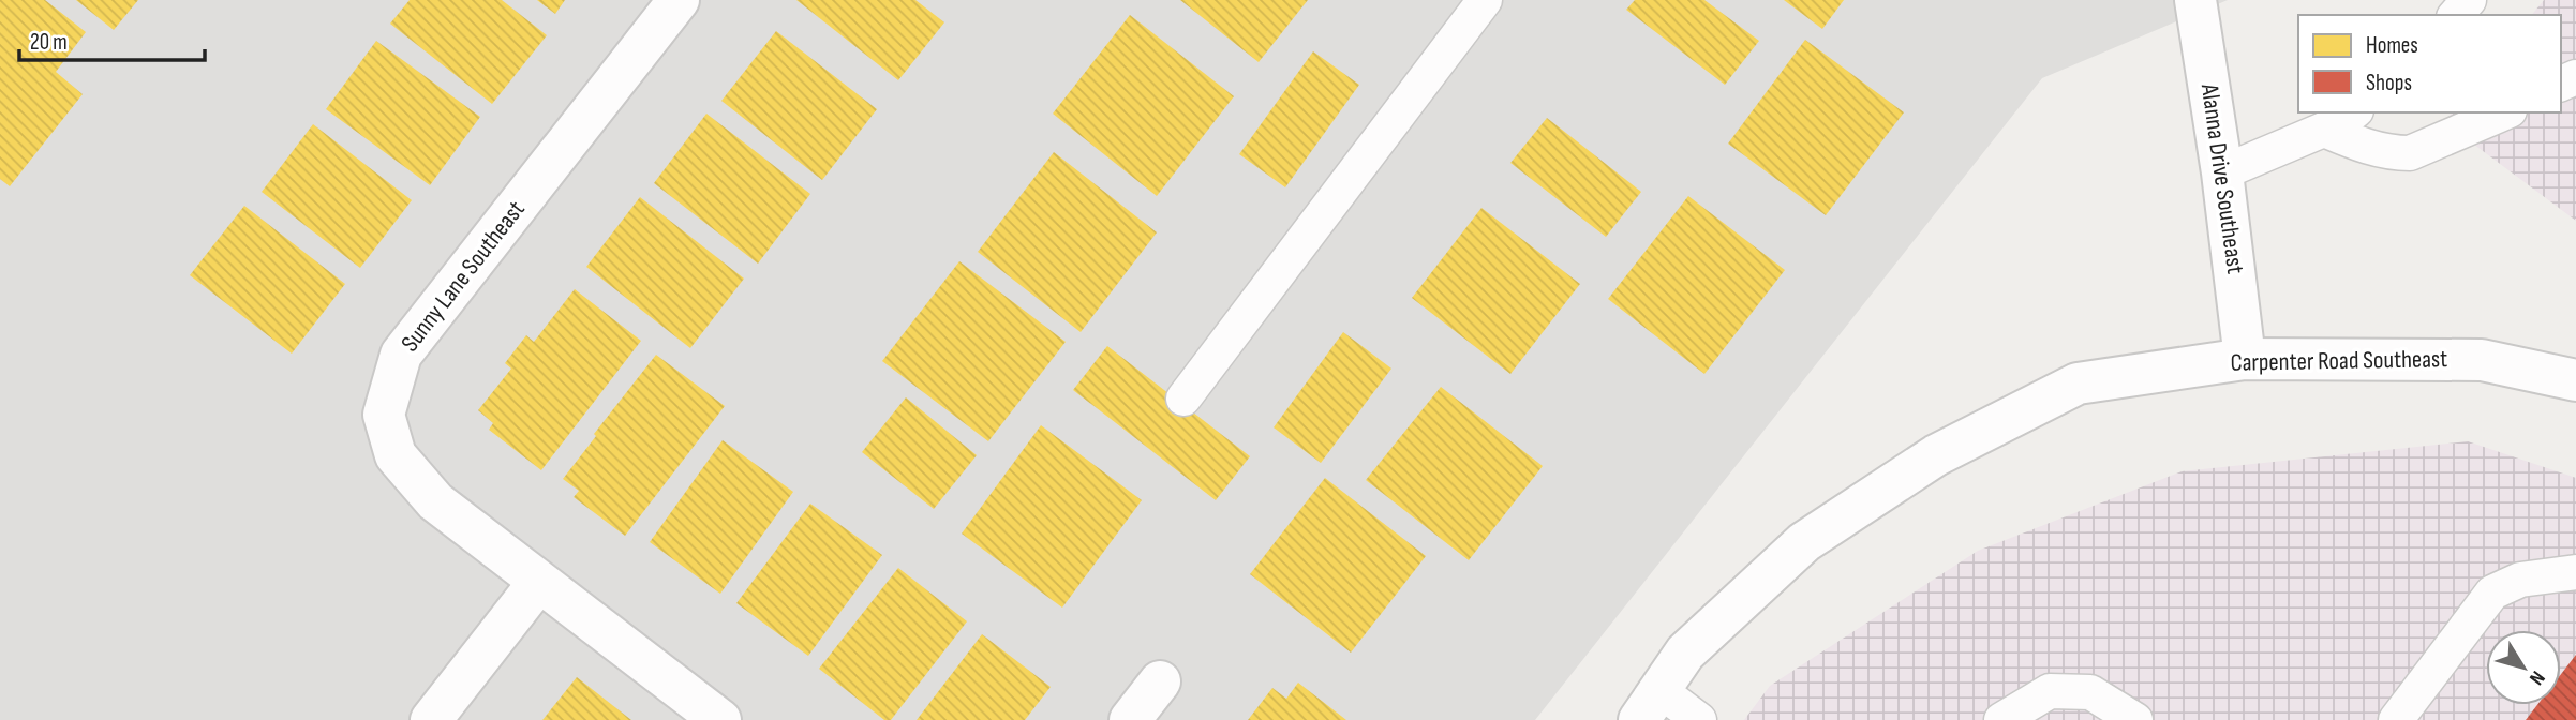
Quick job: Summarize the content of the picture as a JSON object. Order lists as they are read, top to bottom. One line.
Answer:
{"streets":{"street":["Alanna Drive Southeast","Sunny Lane Southeast","Carpenter Road Southeast"]},"crossings":[["Alanna Drive Southeast","Carpenter Road Southeast"]],"legend":["Homes","Shops"],"scale_bar":"20 m","north":"bottom right"}
